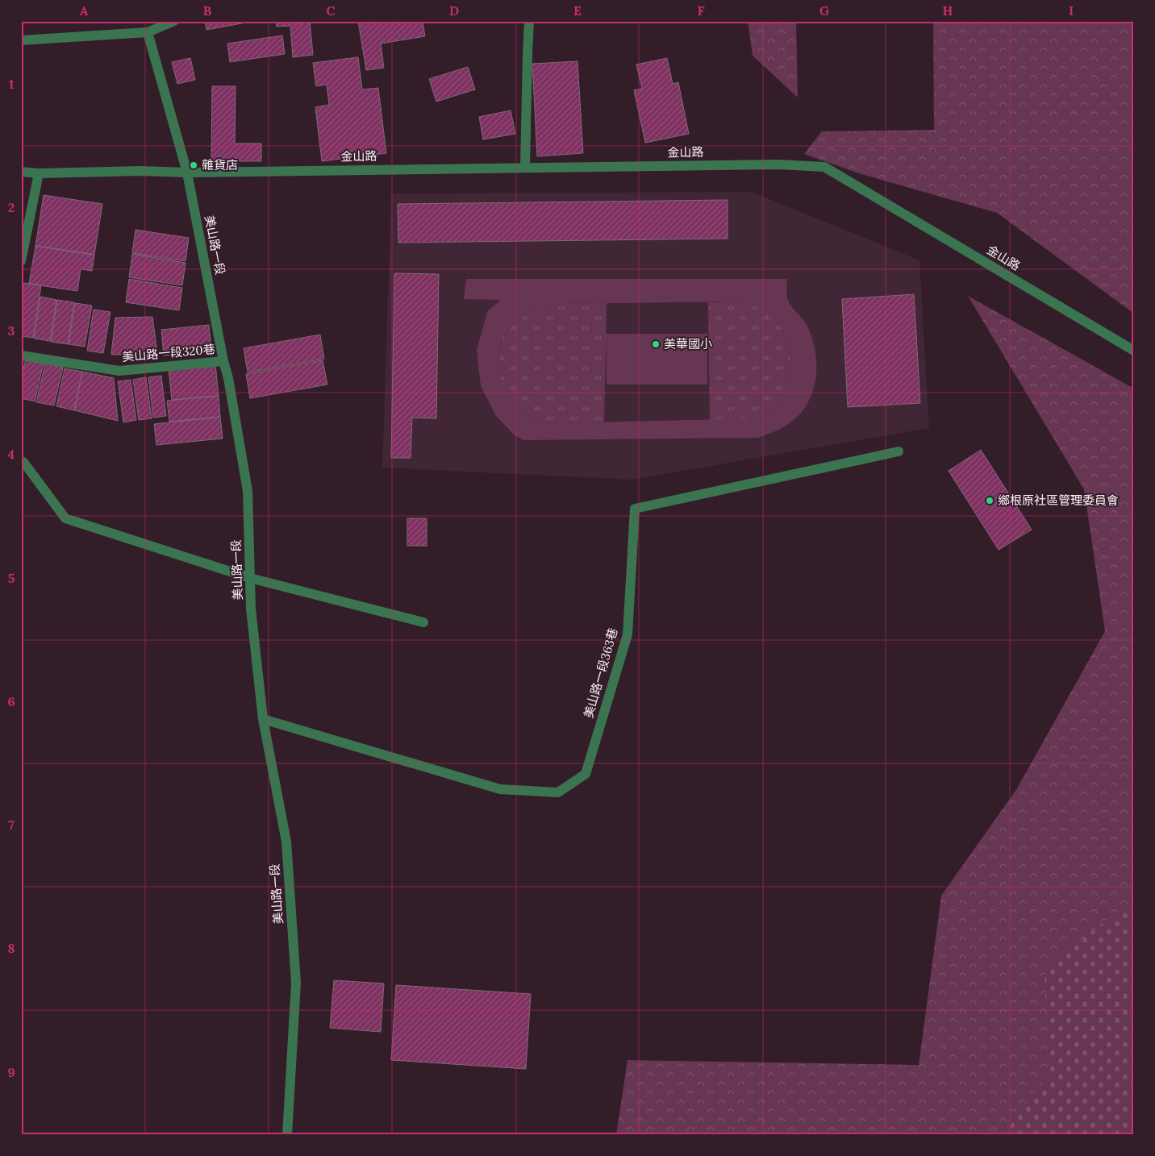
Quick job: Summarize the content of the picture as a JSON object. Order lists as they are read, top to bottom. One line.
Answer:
{"streets":{"street":["金山路","美山路一段","美山路一段320巷","美山路一段363巷"]},"crossings":[["金山路","美山路一段"],["美山路一段","美山路一段320巷"],["美山路一段","美山路一段363巷"]],"places":["雜貨店","美華國小","鄉根原社區管理委員會"],"grid":{"columns":["A","B","C","D","E","F","G","H","I"],"rows":["1","2","3","4","5","6","7","8","9"]}}
